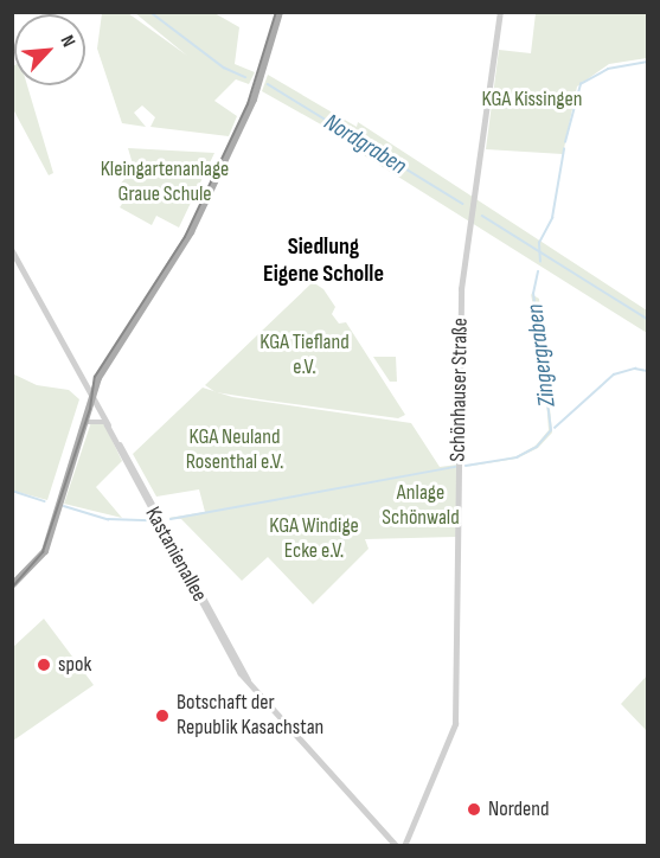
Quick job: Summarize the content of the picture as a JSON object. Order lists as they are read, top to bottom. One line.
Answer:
{"streets":{"street":["Schönhauser Straße","Kastanienallee"]},"districts":["Siedlung Eigene Scholle"],"water":["Nordgraben","Zingergraben"],"parks":["KGA Kissingen","Kleingartenanlage Graue Schule","KGA Tiefland e.V.","KGA Neuland Rosenthal e.V.","Anlage Schönwald","KGA Windige Ecke e.V."],"places":["spok","Botschaft der Republik Kasachstan","Nordend"],"north":"top right"}
